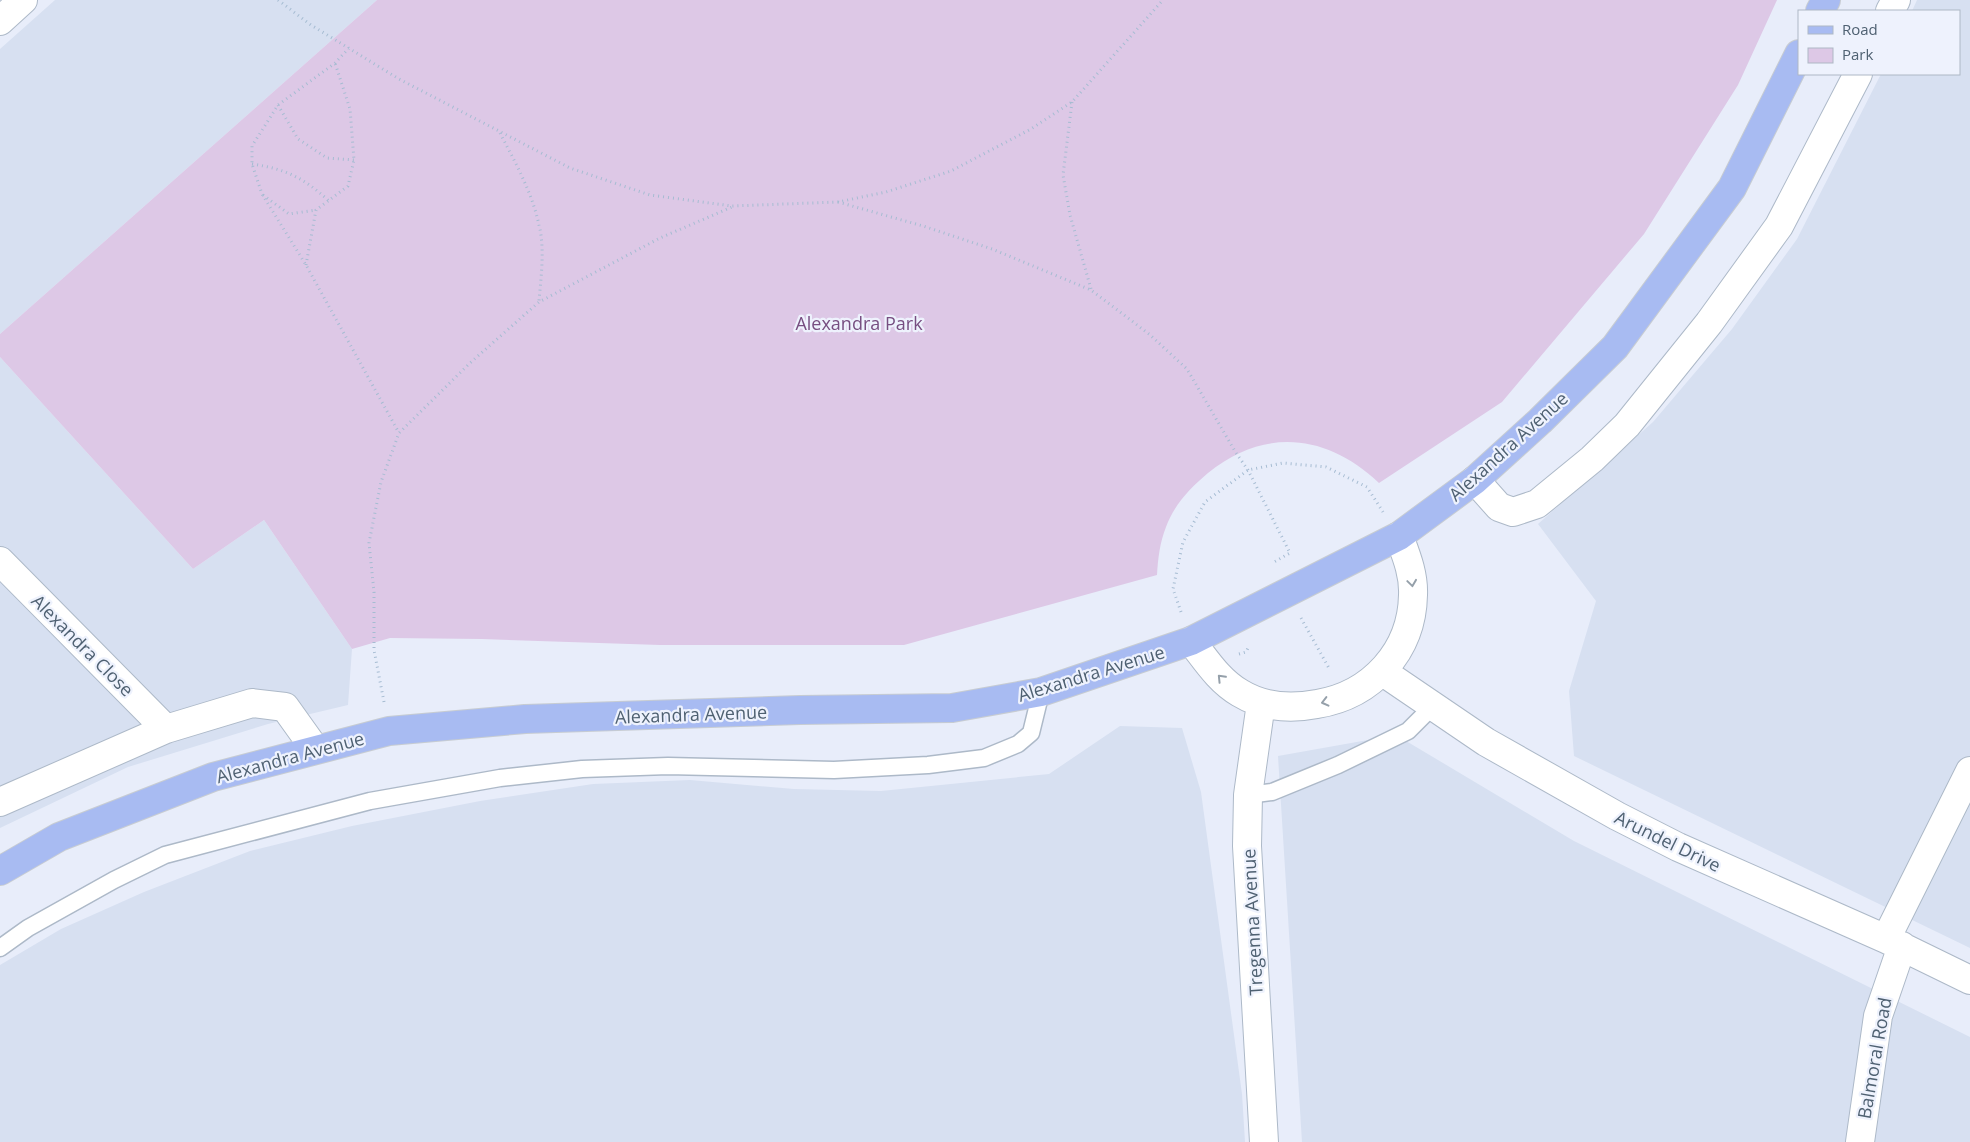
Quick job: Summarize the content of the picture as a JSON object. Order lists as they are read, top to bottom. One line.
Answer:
{"streets":{"main road":["Alexandra Avenue"],"street":["Alexandra Close","Arundel Drive","Tregenna Avenue","Balmoral Road"]},"crossings":[["Arundel Drive","Balmoral Road"]],"parks":["Alexandra Park"],"legend":["Road","Park"]}
